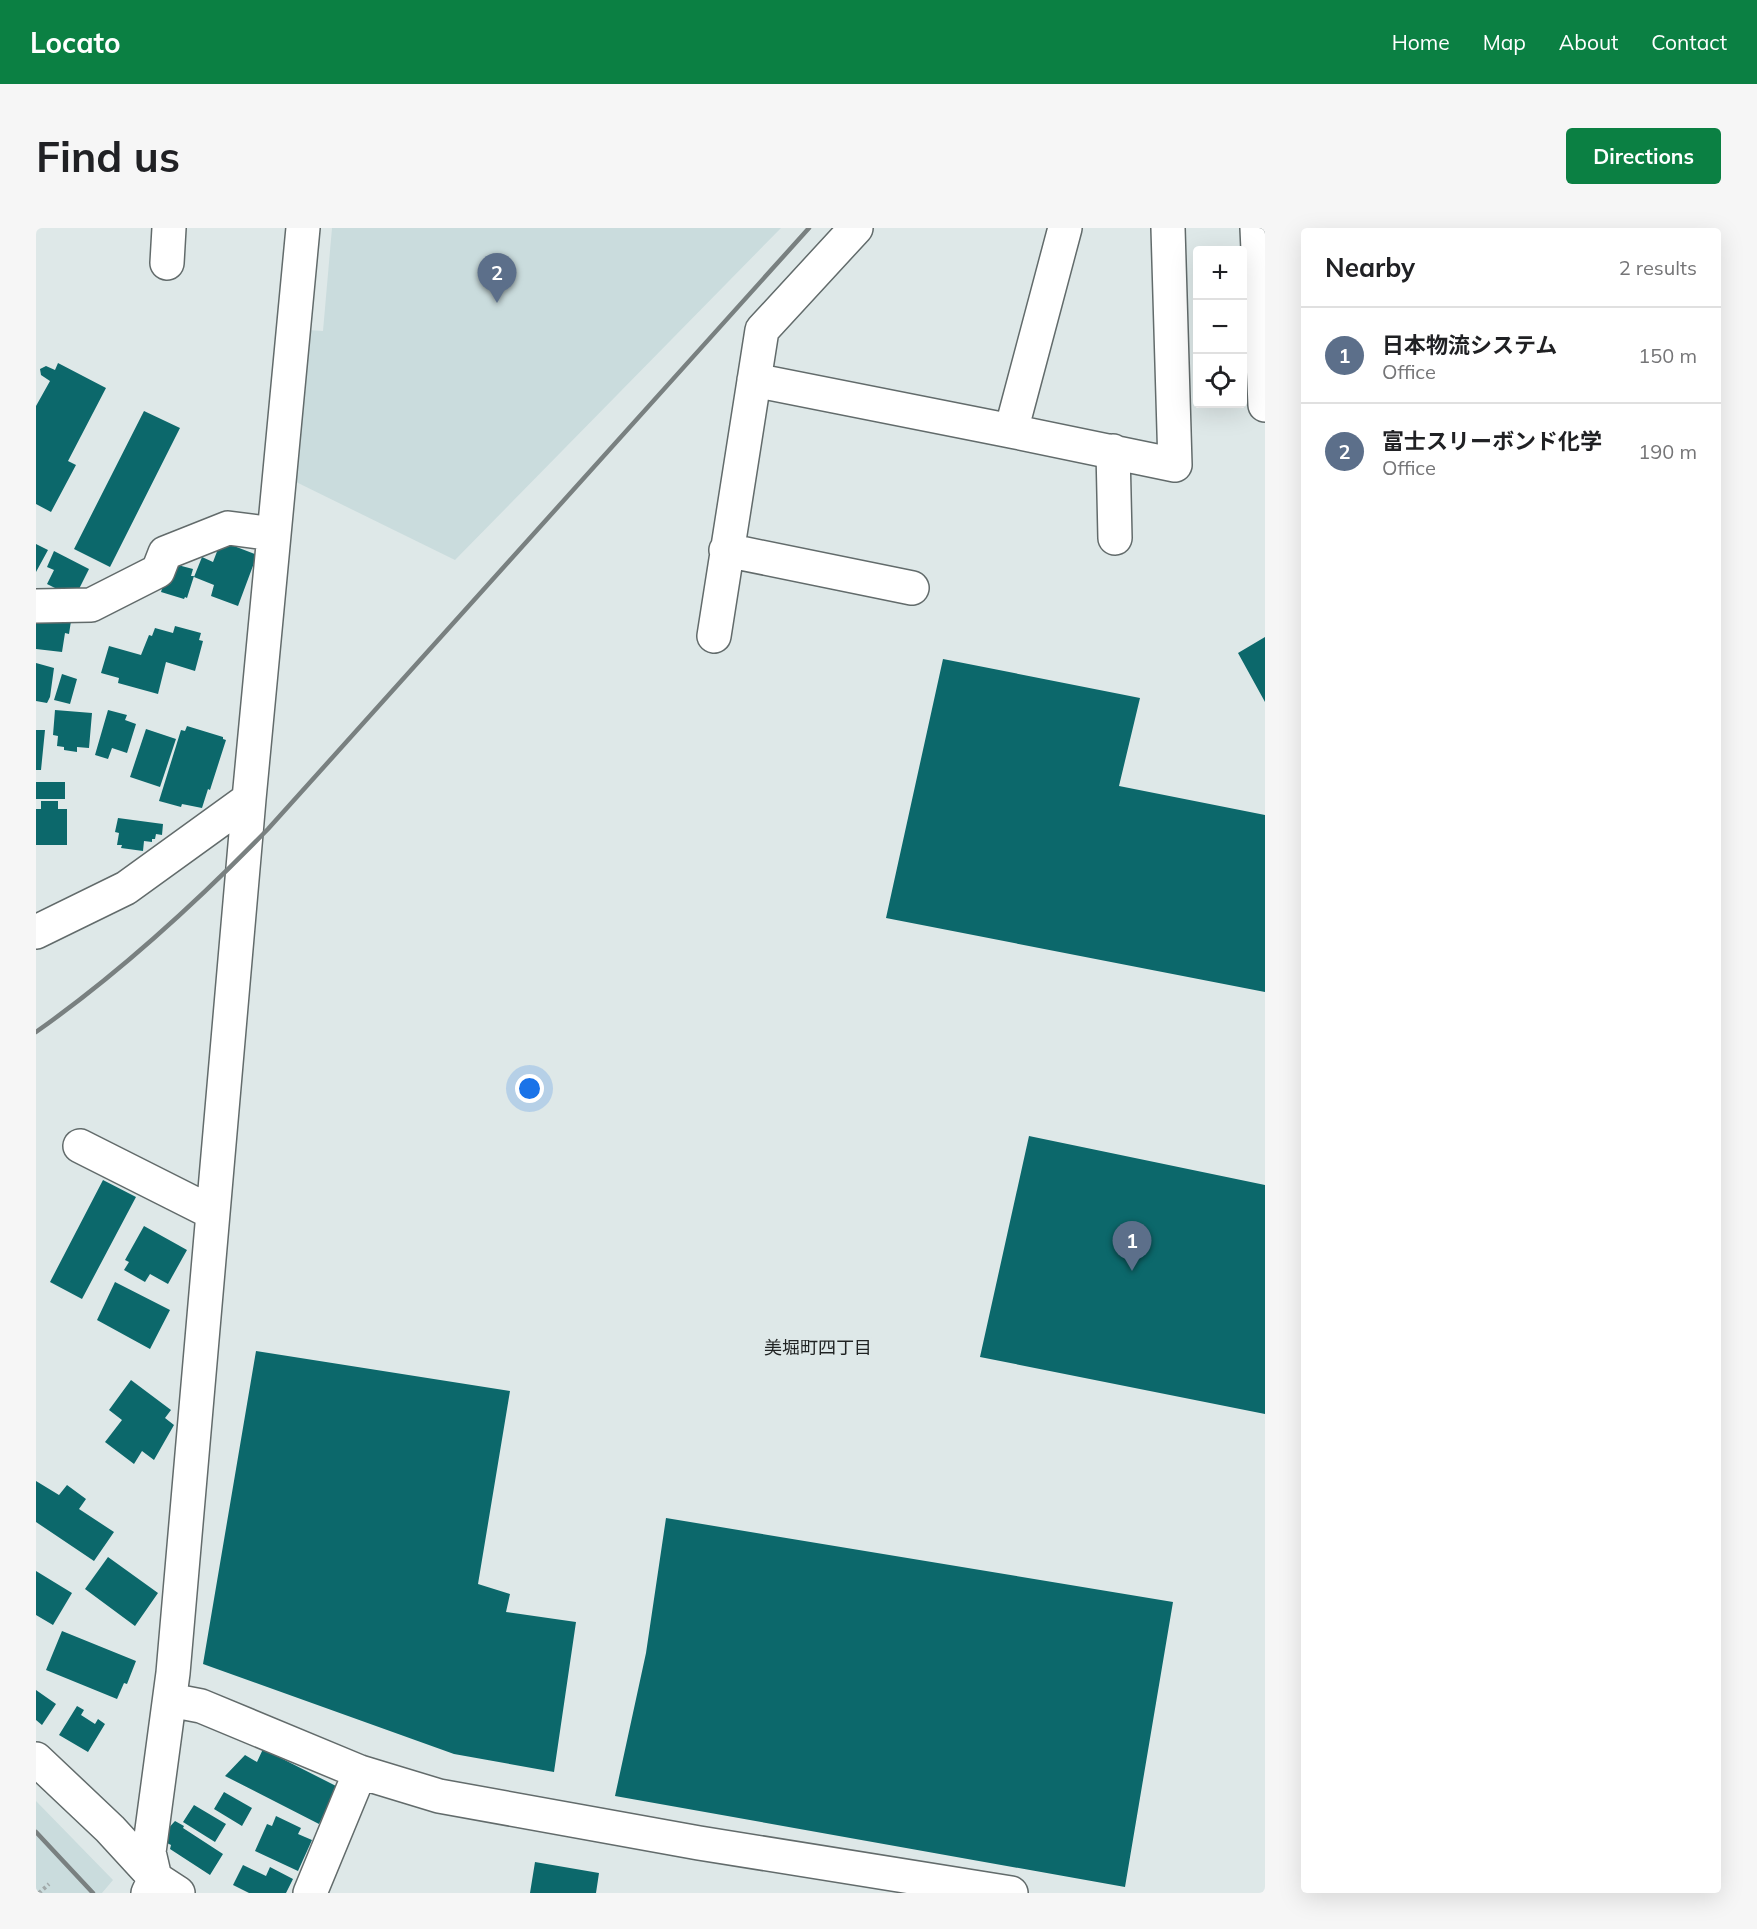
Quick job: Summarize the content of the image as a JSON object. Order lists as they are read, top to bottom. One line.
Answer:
{"districts":["美堀町四丁目"],"page":{"header":"Locato","nav":["Home","Map","About","Contact"],"buttons":"Directions","title":"Find us","heading":["Nearby","2 results"],"map_buttons":["+","−"],"pins":["2","1"],"list":[{"mark":"1","name":"日本物流システム","note":"Office","value":"150 m"},{"mark":"2","name":"富士スリーボンド化学","note":"Office","value":"190 m"}]}}
